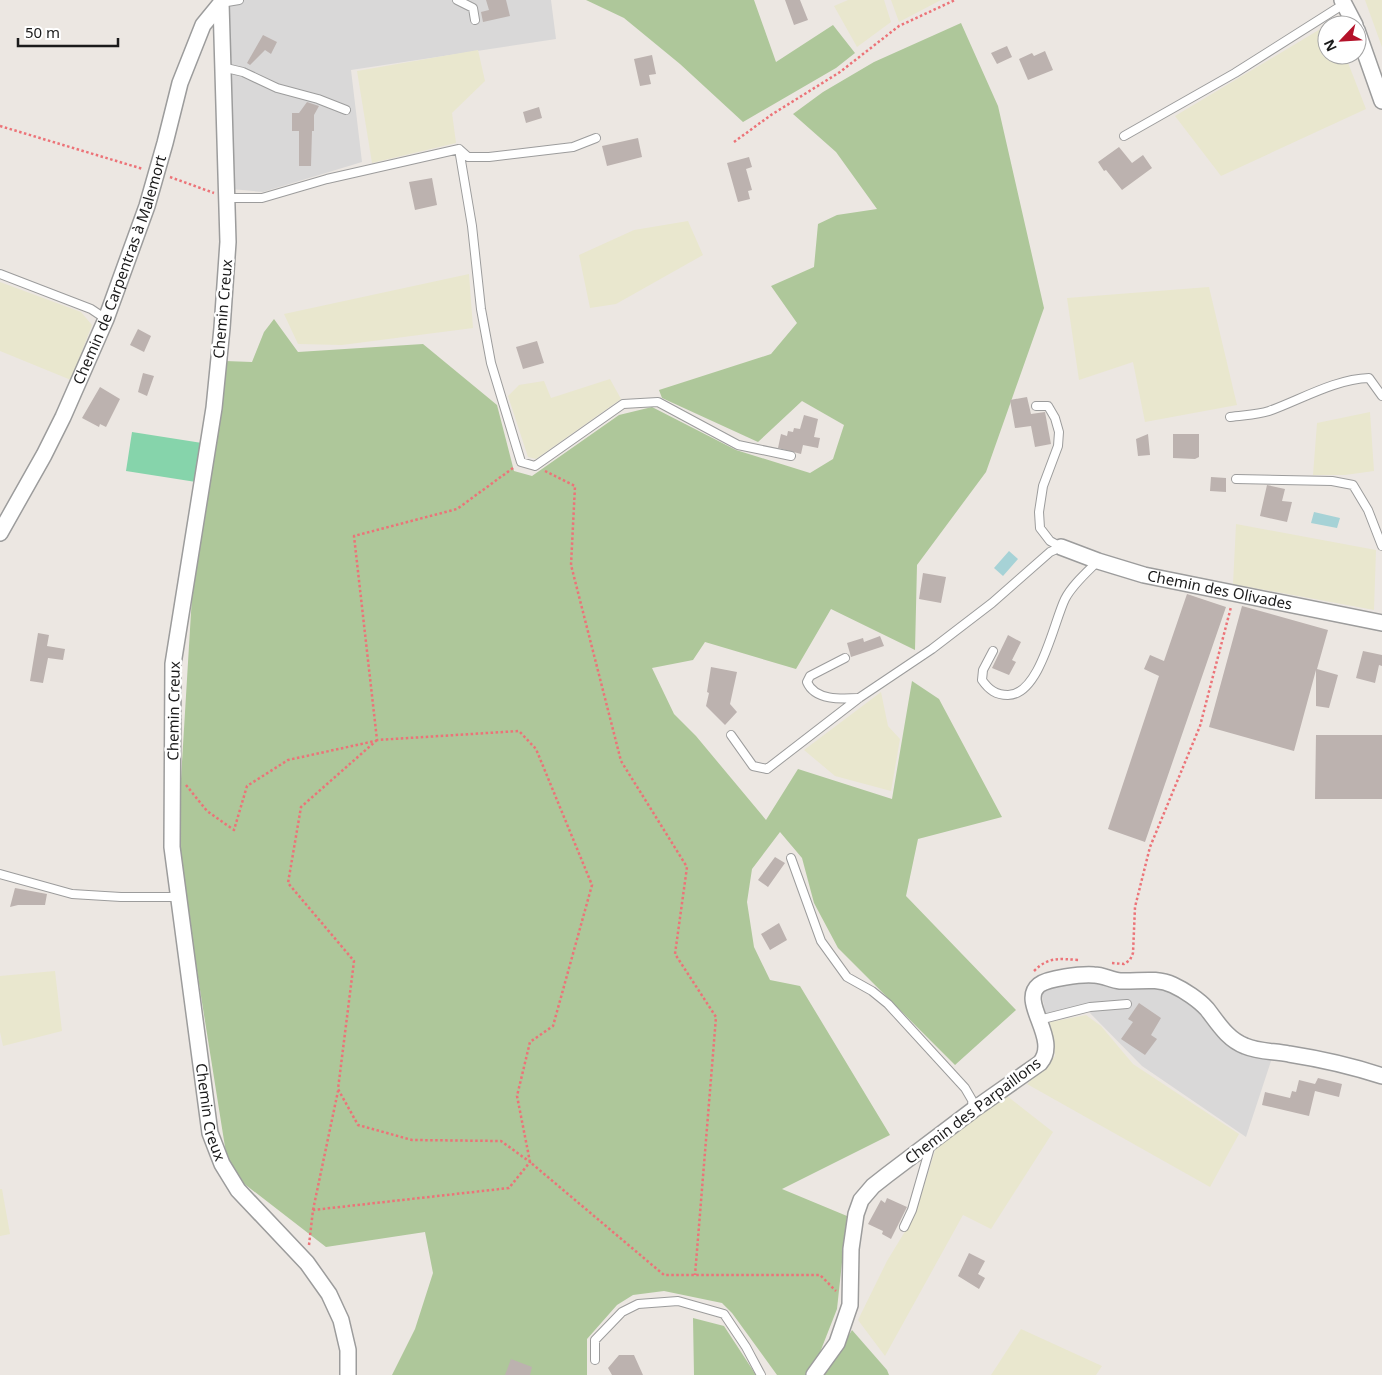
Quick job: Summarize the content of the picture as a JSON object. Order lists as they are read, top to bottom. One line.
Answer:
{"streets":{"street":["Chemin de Carpentras à Malemort","Chemin Creux","Chemin des Olivades","Chemin des Parpaillons"]},"crossings":[["Chemin de Carpentras à Malemort","Chemin Creux"]],"scale_bar":"50 m","north":"bottom left"}
